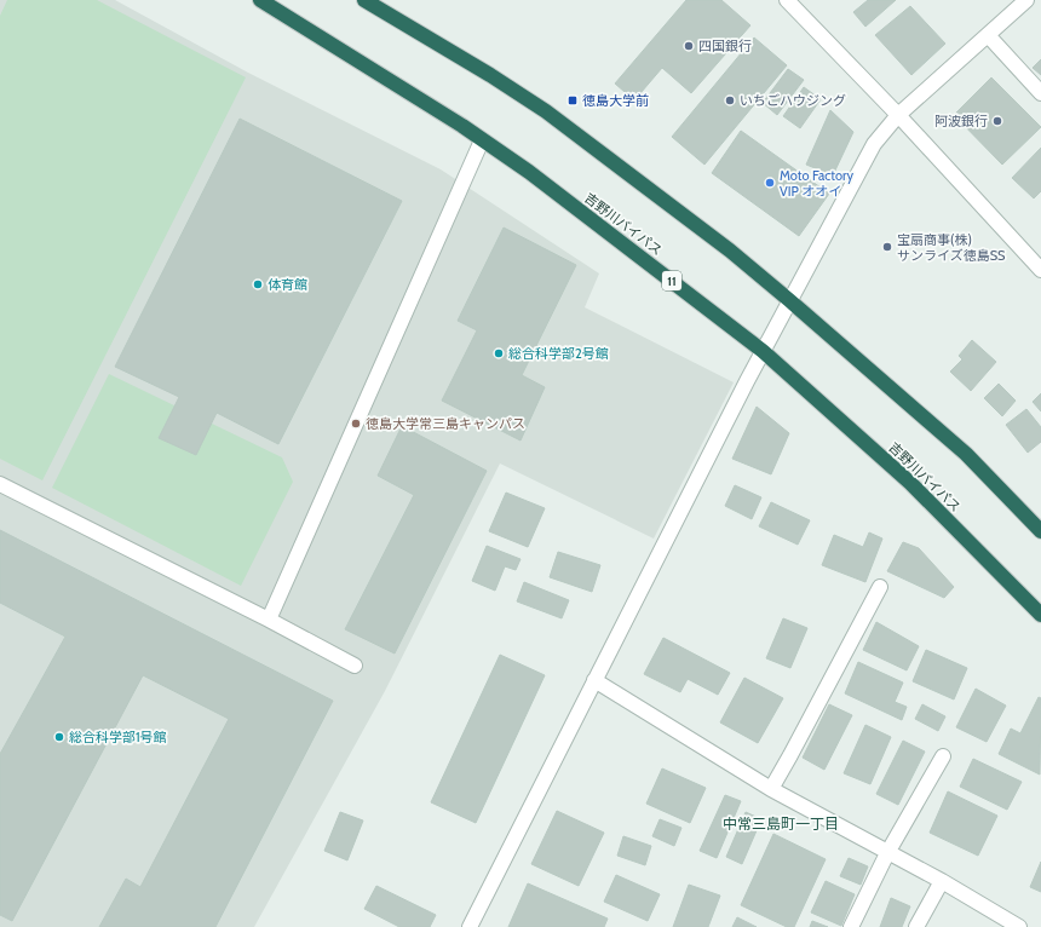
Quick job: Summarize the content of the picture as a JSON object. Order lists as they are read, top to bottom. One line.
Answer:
{"streets":{"highway":["吉野川バイパス","11"]},"districts":["中常三島町一丁目"],"places":{"other":["四国銀行","いちごハウジング","阿波銀行","Moto Factory VIP オオイ","宝扇商事(株) サンライズ徳島SS","体育館","総合科学部2号館","徳島大学常三島キャンパス","総合科学部1号館"],"transit":["徳島大学前"]}}
